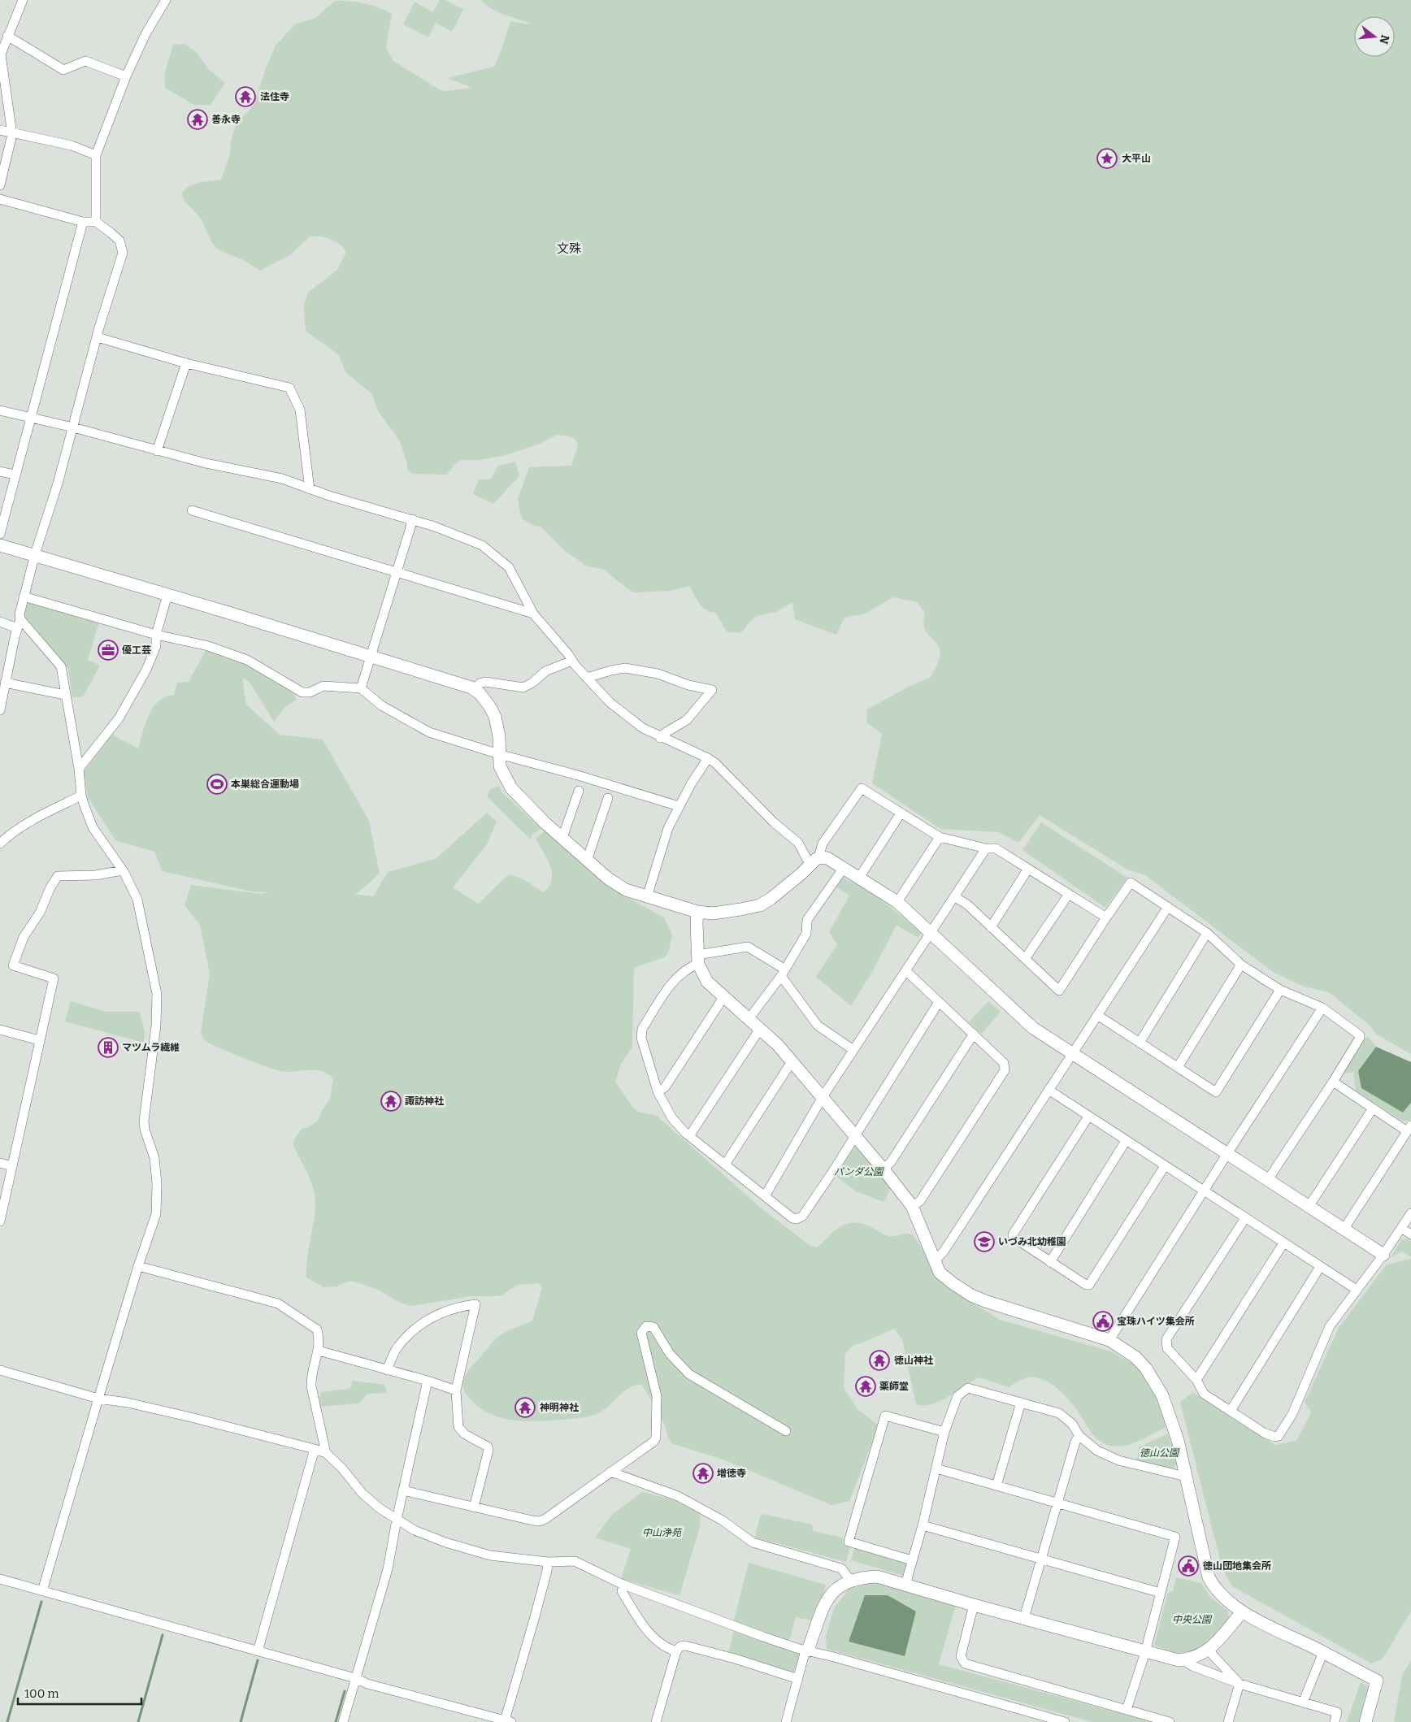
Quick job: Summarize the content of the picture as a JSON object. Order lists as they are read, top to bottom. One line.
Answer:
{"districts":["文殊"],"parks":["パンダ公園","徳山公園","中山浄苑","中央公園"],"places":{"temple":["法住寺","善永寺","諏訪神社","徳山神社","薬師堂","神明神社","増徳寺"],"place":["大平山"],"office":["優工芸"],"sports":["本巣総合運動場"],"building":["マツムラ繊維"],"school or university":["いづみ北幼稚園"],"public building":["宝珠ハイツ集会所","徳山団地集会所"]},"scale_bar":"100 m","north":"right"}
